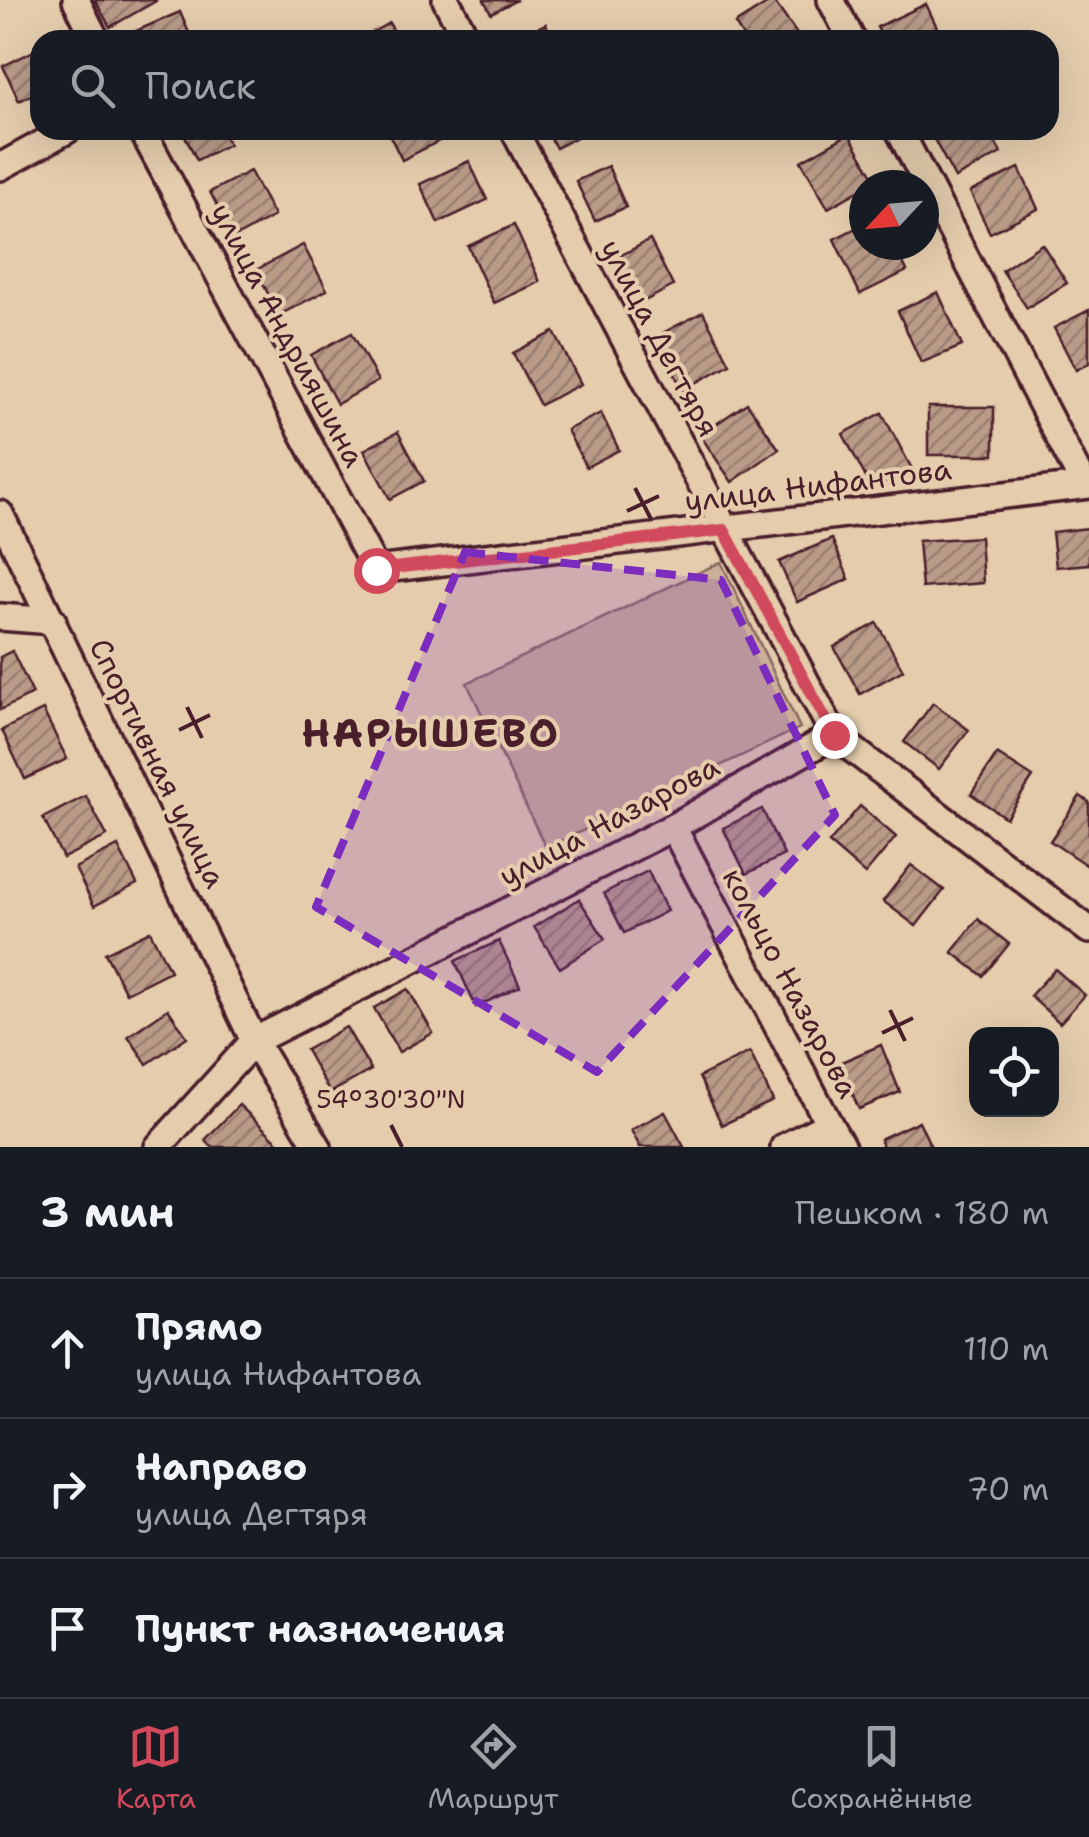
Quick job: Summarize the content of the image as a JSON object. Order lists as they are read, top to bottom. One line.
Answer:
{"streets":{"street":["улица Андрияшина","улица Дегтяря","улица Нифантова","Спортивная улица","улица Назарова","кольцо Назарова"]},"crossings":[["улица Андрияшина","улица Нифантова"],["улица Дегтяря","улица Нифантова"],["улица Дегтяря","улица Назарова"],["Спортивная улица","улица Назарова"],["улица Назарова","кольцо Назарова"]],"districts":["НАРЫШЕВО"],"north":"bottom left","page":{"search":"Поиск","heading":["3 мин","Пешком · 180 m"],"list":[["Прямо","улица Нифантова","110 m"],["Направо","улица Дегтяря","70 m"],"Пункт назначения"],"nav":["Карта","Маршрут","Сохранённые"]},"coordinates":["54°30'30\"N"]}
